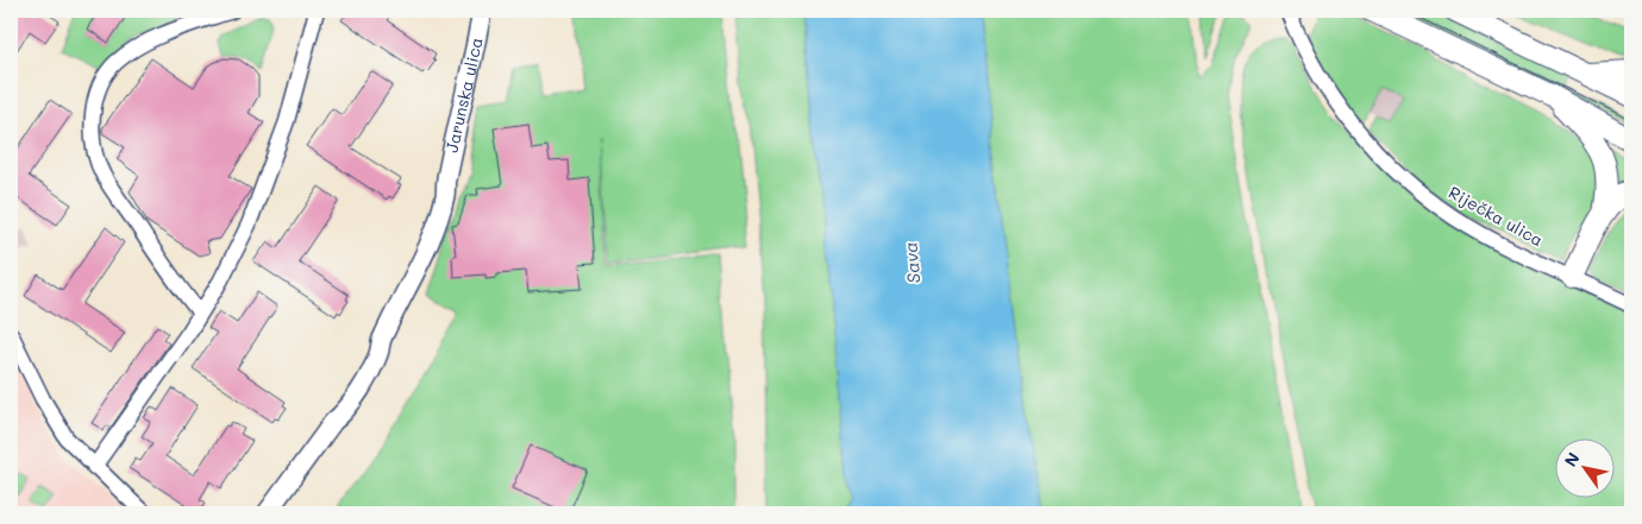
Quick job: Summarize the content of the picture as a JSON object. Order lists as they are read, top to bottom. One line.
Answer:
{"streets":{"street":["Jarunska ulica","Riječka ulica"]},"water":["Sava"],"north":"top left"}
